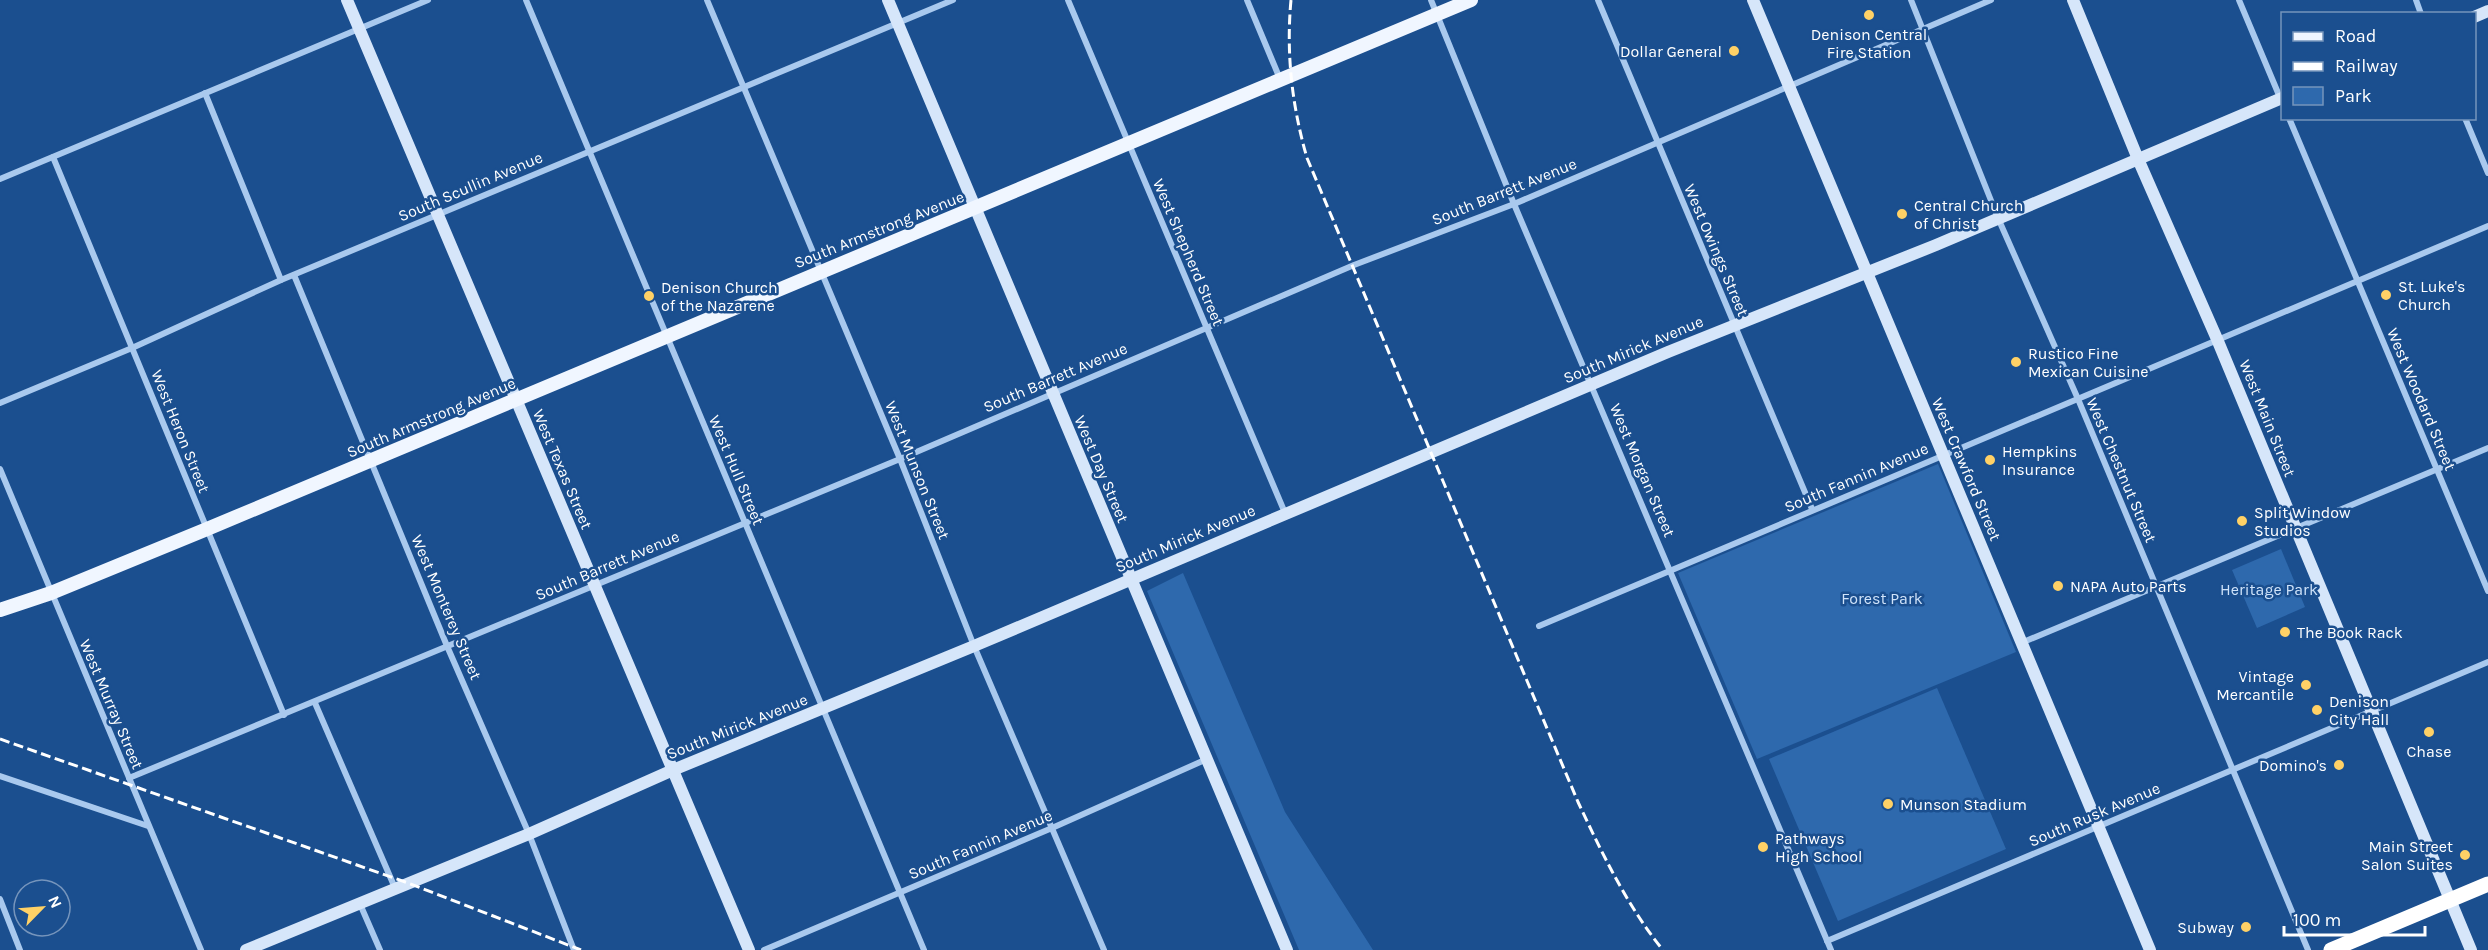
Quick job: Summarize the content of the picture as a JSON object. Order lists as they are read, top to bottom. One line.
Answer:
{"streets":{"main road":["South Armstrong Avenue"],"street":["South Scullin Avenue","South Barrett Avenue","West Owings Street","West Shepherd Street","South Mirick Avenue","West Woodard Street","West Main Street","West Heron Street","West Texas Street","West Day Street","West Crawford Street","West Hull Street","West Munson Street","West Morgan Street","West Chestnut Street","South Fannin Avenue","West Monterey Street","West Murray Street","South Rusk Avenue"]},"crossings":[["South Scullin Avenue","West Heron Street"],["South Scullin Avenue","West Texas Street"],["South Scullin Avenue","West Day Street"],["South Scullin Avenue","West Hull Street"],["South Scullin Avenue","West Munson Street"],["South Scullin Avenue","West Monterey Street"],["South Barrett Avenue","West Owings Street"],["South Barrett Avenue","West Shepherd Street"],["South Barrett Avenue","West Heron Street"],["South Barrett Avenue","West Texas Street"],["South Barrett Avenue","West Day Street"],["South Barrett Avenue","West Crawford Street"],["South Barrett Avenue","West Hull Street"],["South Barrett Avenue","West Munson Street"],["South Barrett Avenue","West Morgan Street"],["South Barrett Avenue","West Chestnut Street"],["South Barrett Avenue","West Monterey Street"],["South Barrett Avenue","West Murray Street"],["South Armstrong Avenue","West Shepherd Street"],["South Armstrong Avenue","West Heron Street"],["South Armstrong Avenue","West Texas Street"],["South Armstrong Avenue","West Day Street"],["South Armstrong Avenue","West Hull Street"],["South Armstrong Avenue","West Munson Street"],["South Armstrong Avenue","West Morgan Street"],["South Armstrong Avenue","West Monterey Street"],["South Armstrong Avenue","West Murray Street"],["West Owings Street","South Mirick Avenue"],["West Owings Street","South Fannin Avenue"],["West Shepherd Street","South Mirick Avenue"],["South Mirick Avenue","West Main Street"],["South Mirick Avenue","West Texas Street"],["South Mirick Avenue","West Day Street"],["South Mirick Avenue","West Crawford Street"],["South Mirick Avenue","West Hull Street"],["South Mirick Avenue","West Munson Street"],["South Mirick Avenue","West Morgan Street"],["South Mirick Avenue","West Chestnut Street"],["South Mirick Avenue","West Monterey Street"],["West Woodard Street","South Fannin Avenue"],["West Main Street","South Fannin Avenue"],["West Main Street","South Rusk Avenue"],["West Day Street","South Fannin Avenue"],["West Crawford Street","South Fannin Avenue"],["West Crawford Street","South Rusk Avenue"],["West Hull Street","South Fannin Avenue"],["West Munson Street","South Fannin Avenue"],["West Morgan Street","South Fannin Avenue"],["West Morgan Street","South Rusk Avenue"],["West Chestnut Street","South Fannin Avenue"],["West Chestnut Street","South Rusk Avenue"]],"parks":["Heritage Park","Forest Park"],"places":["Denison Central Fire Station","Dollar General","Central Church of Christ","St. Luke's Church","Denison Church of the Nazarene","Rustico Fine Mexican Cuisine","Hempkins Insurance","Split Window Studios","NAPA Auto Parts","The Book Rack","Vintage Mercantile","Denison City Hall","Chase","Domino's","Munson Stadium","Pathways High School","Main Street Salon Suites","Subway"],"legend":["Road","Railway","Park"],"scale_bar":"100 m","north":"top right"}
